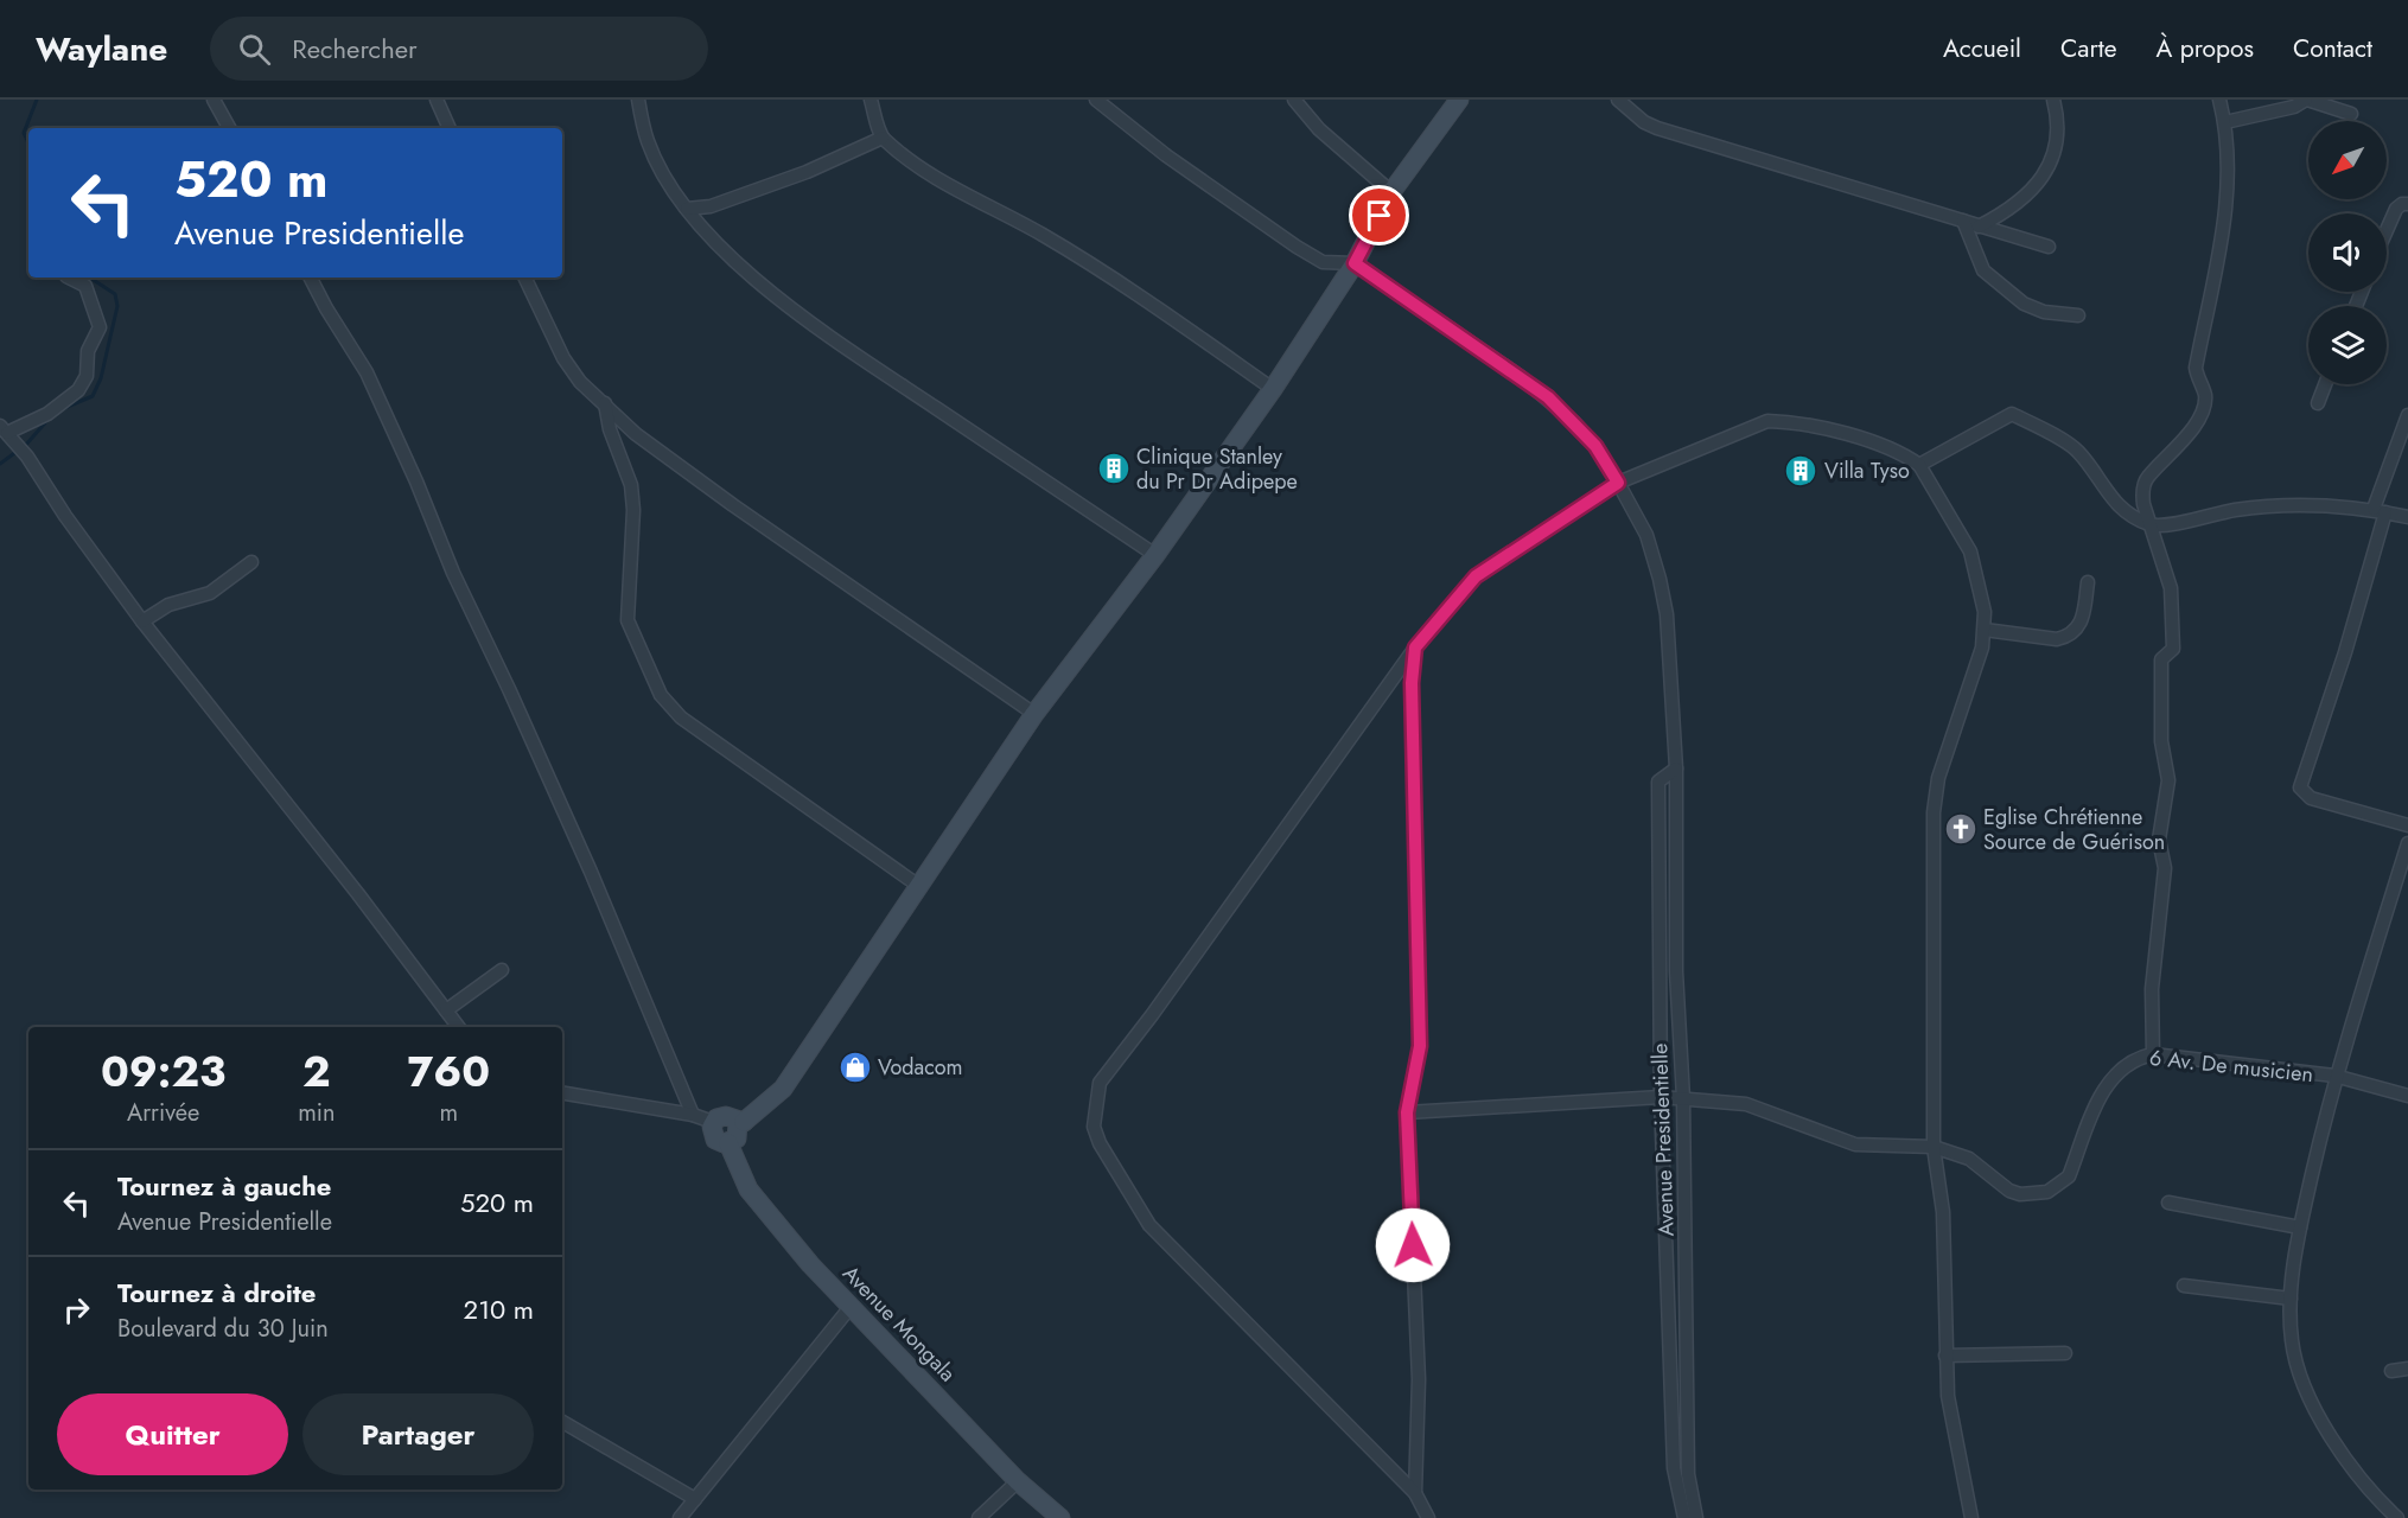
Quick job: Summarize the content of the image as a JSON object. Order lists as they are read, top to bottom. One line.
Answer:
{"streets":{"street":["6 Av. De musicien","Avenue Presidentielle","Avenue Mongala"]},"crossings":[["6 Av. De musicien","Avenue Presidentielle"]],"places":{"building":["Clinique Stanley du Pr Dr Adipepe","Villa Tyso"],"church":["Eglise Chrétienne Source de Guérison"],"shop":["Vodacom"]},"north":"bottom left","page":{"header":"Waylane","search":"Rechercher","nav":["Accueil","Carte","À propos","Contact"],"turn":["520 m","Avenue Presidentielle"],"eta":["09:23","Arrivée","2","min","760","m"],"list":[{"name":"Tournez à gauche","note":"Avenue Presidentielle","value":"520 m"},{"name":"Tournez à droite","note":"Boulevard du 30 Juin","value":"210 m"}],"buttons":["Quitter","Partager"]}}
